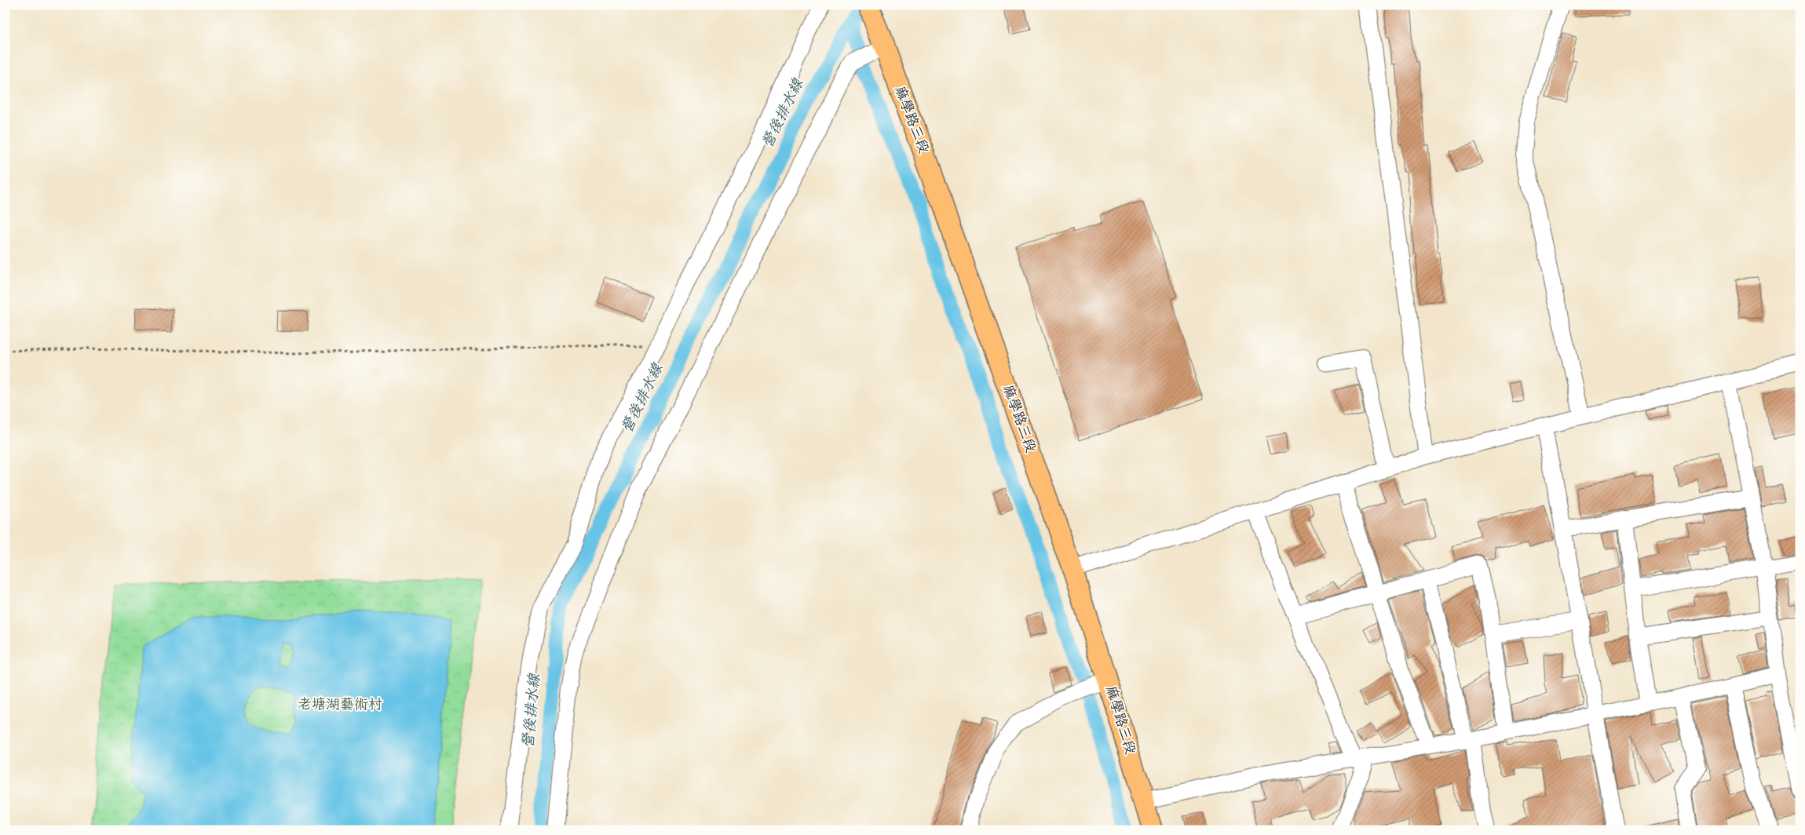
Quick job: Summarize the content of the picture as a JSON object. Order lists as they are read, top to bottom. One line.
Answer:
{"streets":{"main road":["麻學路三段"]},"water":["營後排水線"],"parks":["老塘湖藝術村"]}
